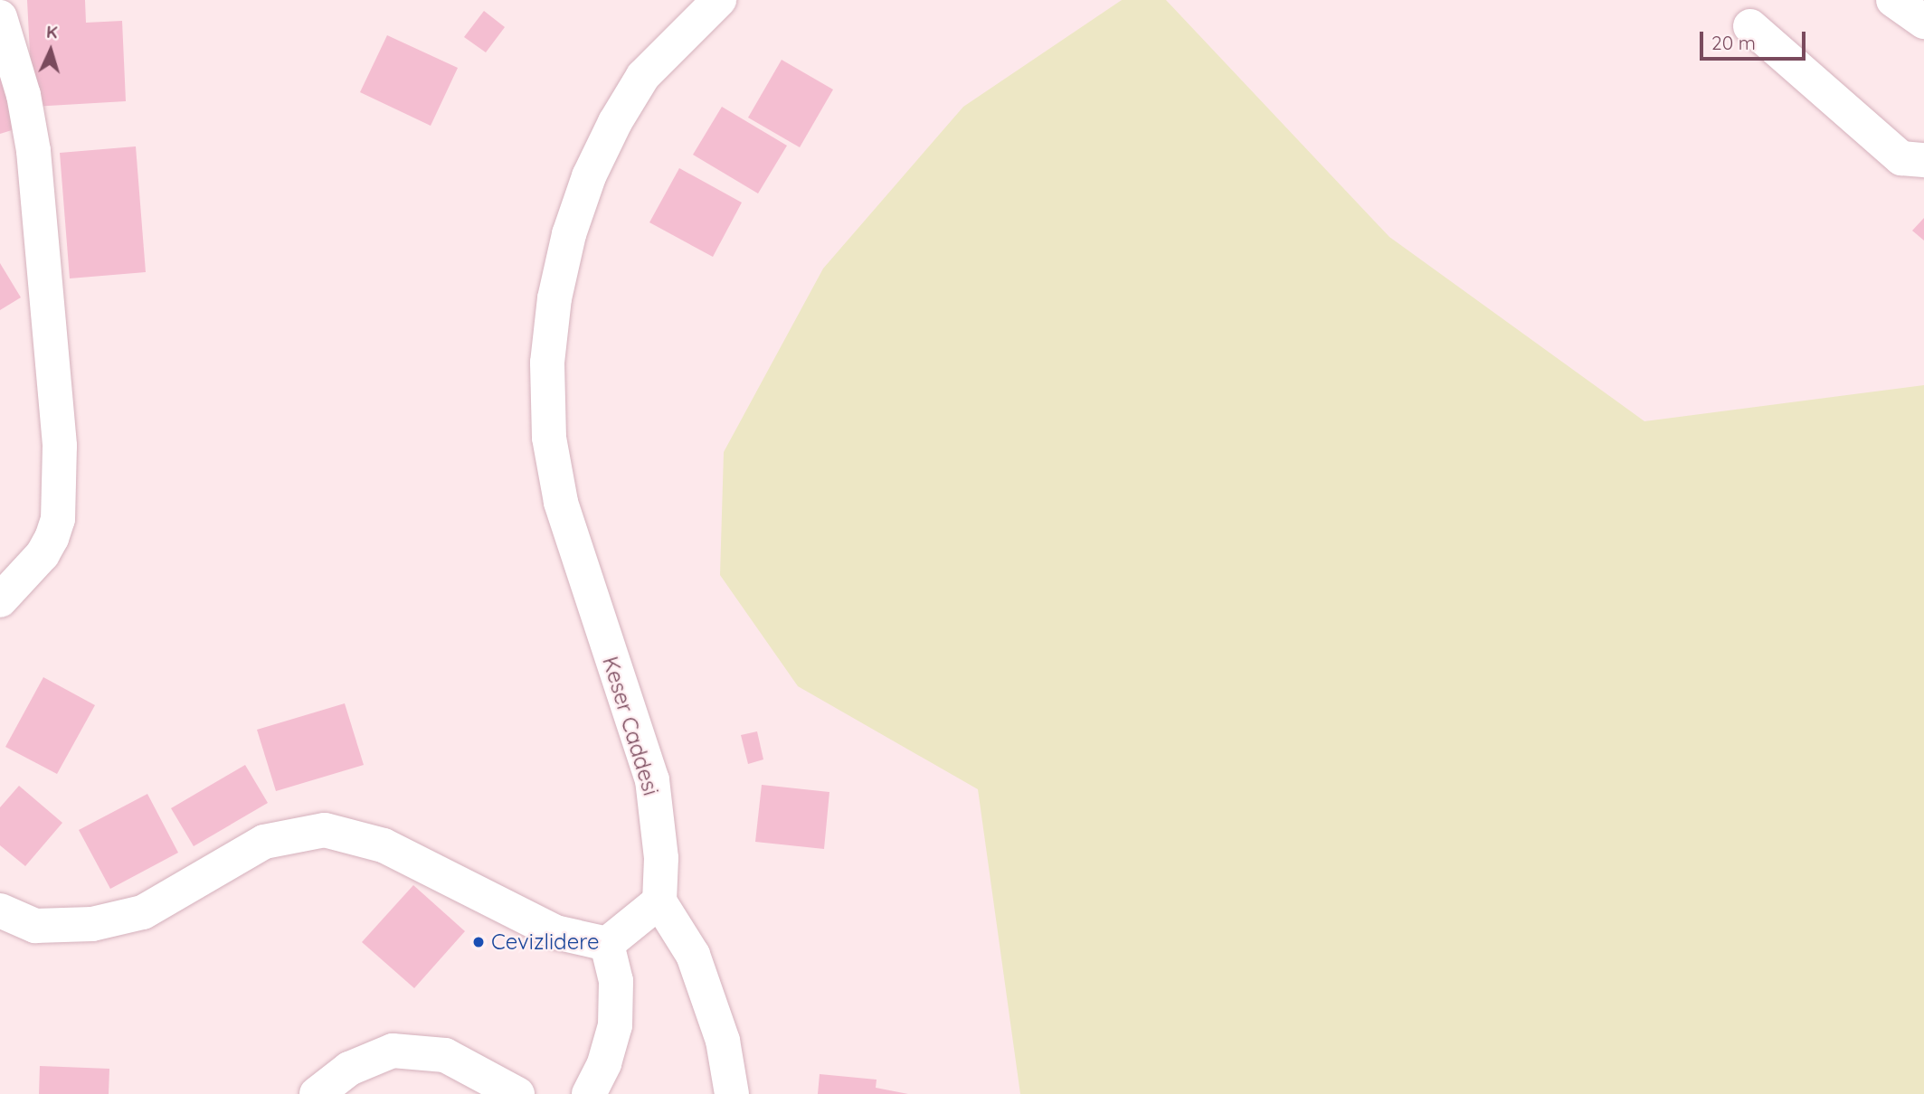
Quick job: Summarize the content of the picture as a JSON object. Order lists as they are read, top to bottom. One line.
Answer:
{"streets":{"street":["Keser Caddesi"]},"places":["Cevizlidere"],"scale_bar":"20 m","north":"top"}
